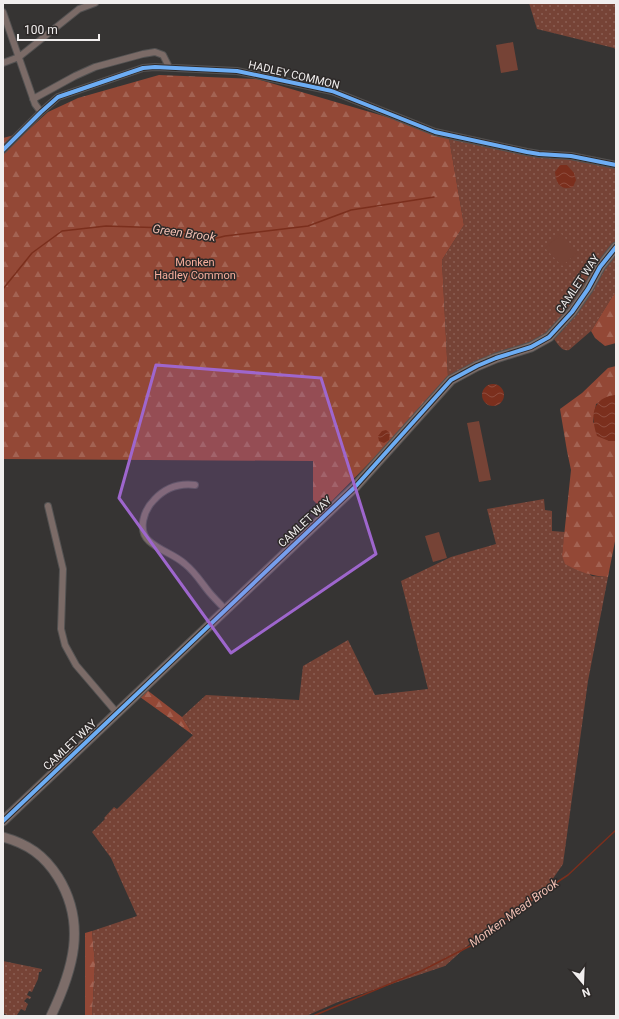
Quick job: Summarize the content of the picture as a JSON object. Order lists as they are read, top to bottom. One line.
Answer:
{"streets":{"street":["HADLEY COMMON","CAMLET WAY"]},"water":["Green Brook","Monken Mead Brook"],"parks":["Monken Hadley Common"],"scale_bar":"100 m","north":"bottom"}
